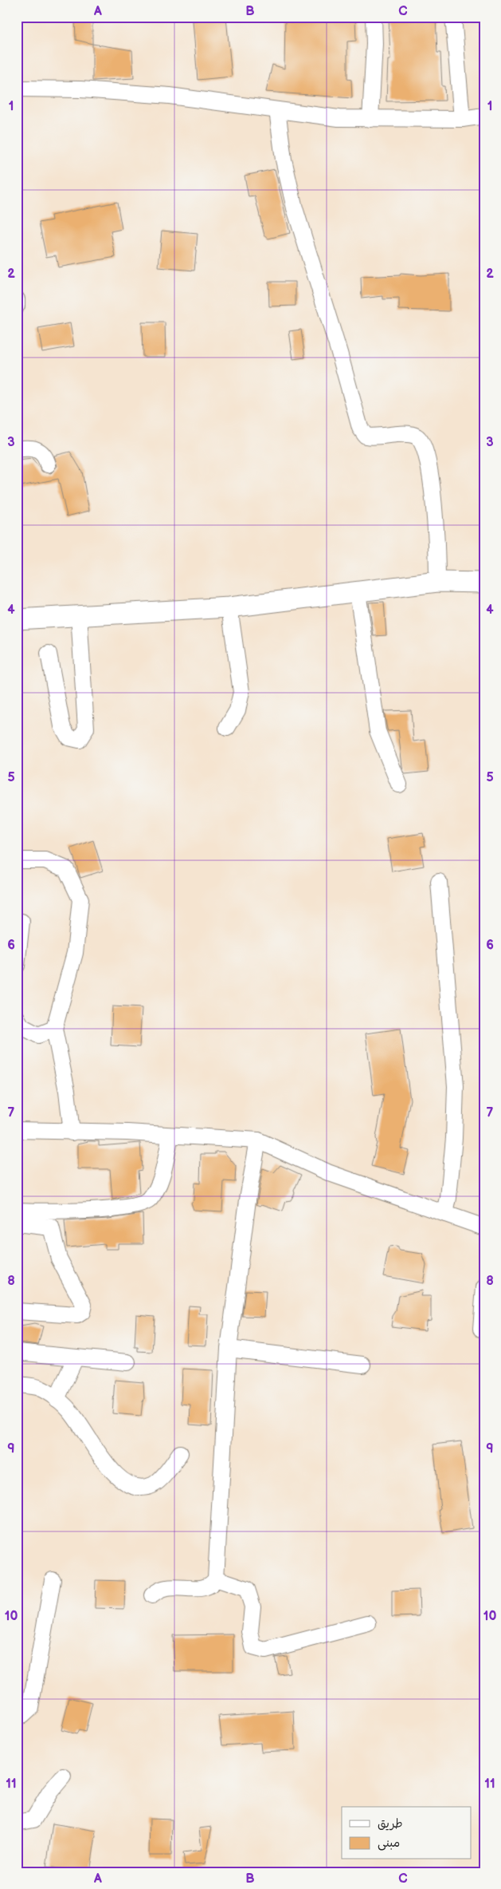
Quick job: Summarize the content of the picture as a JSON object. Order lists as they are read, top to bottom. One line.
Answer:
{"legend":["طريق","مبنى"],"grid":{"columns":["A","B","C"],"rows":["1","2","3","4","5","6","7","8","9","10","11"]}}
